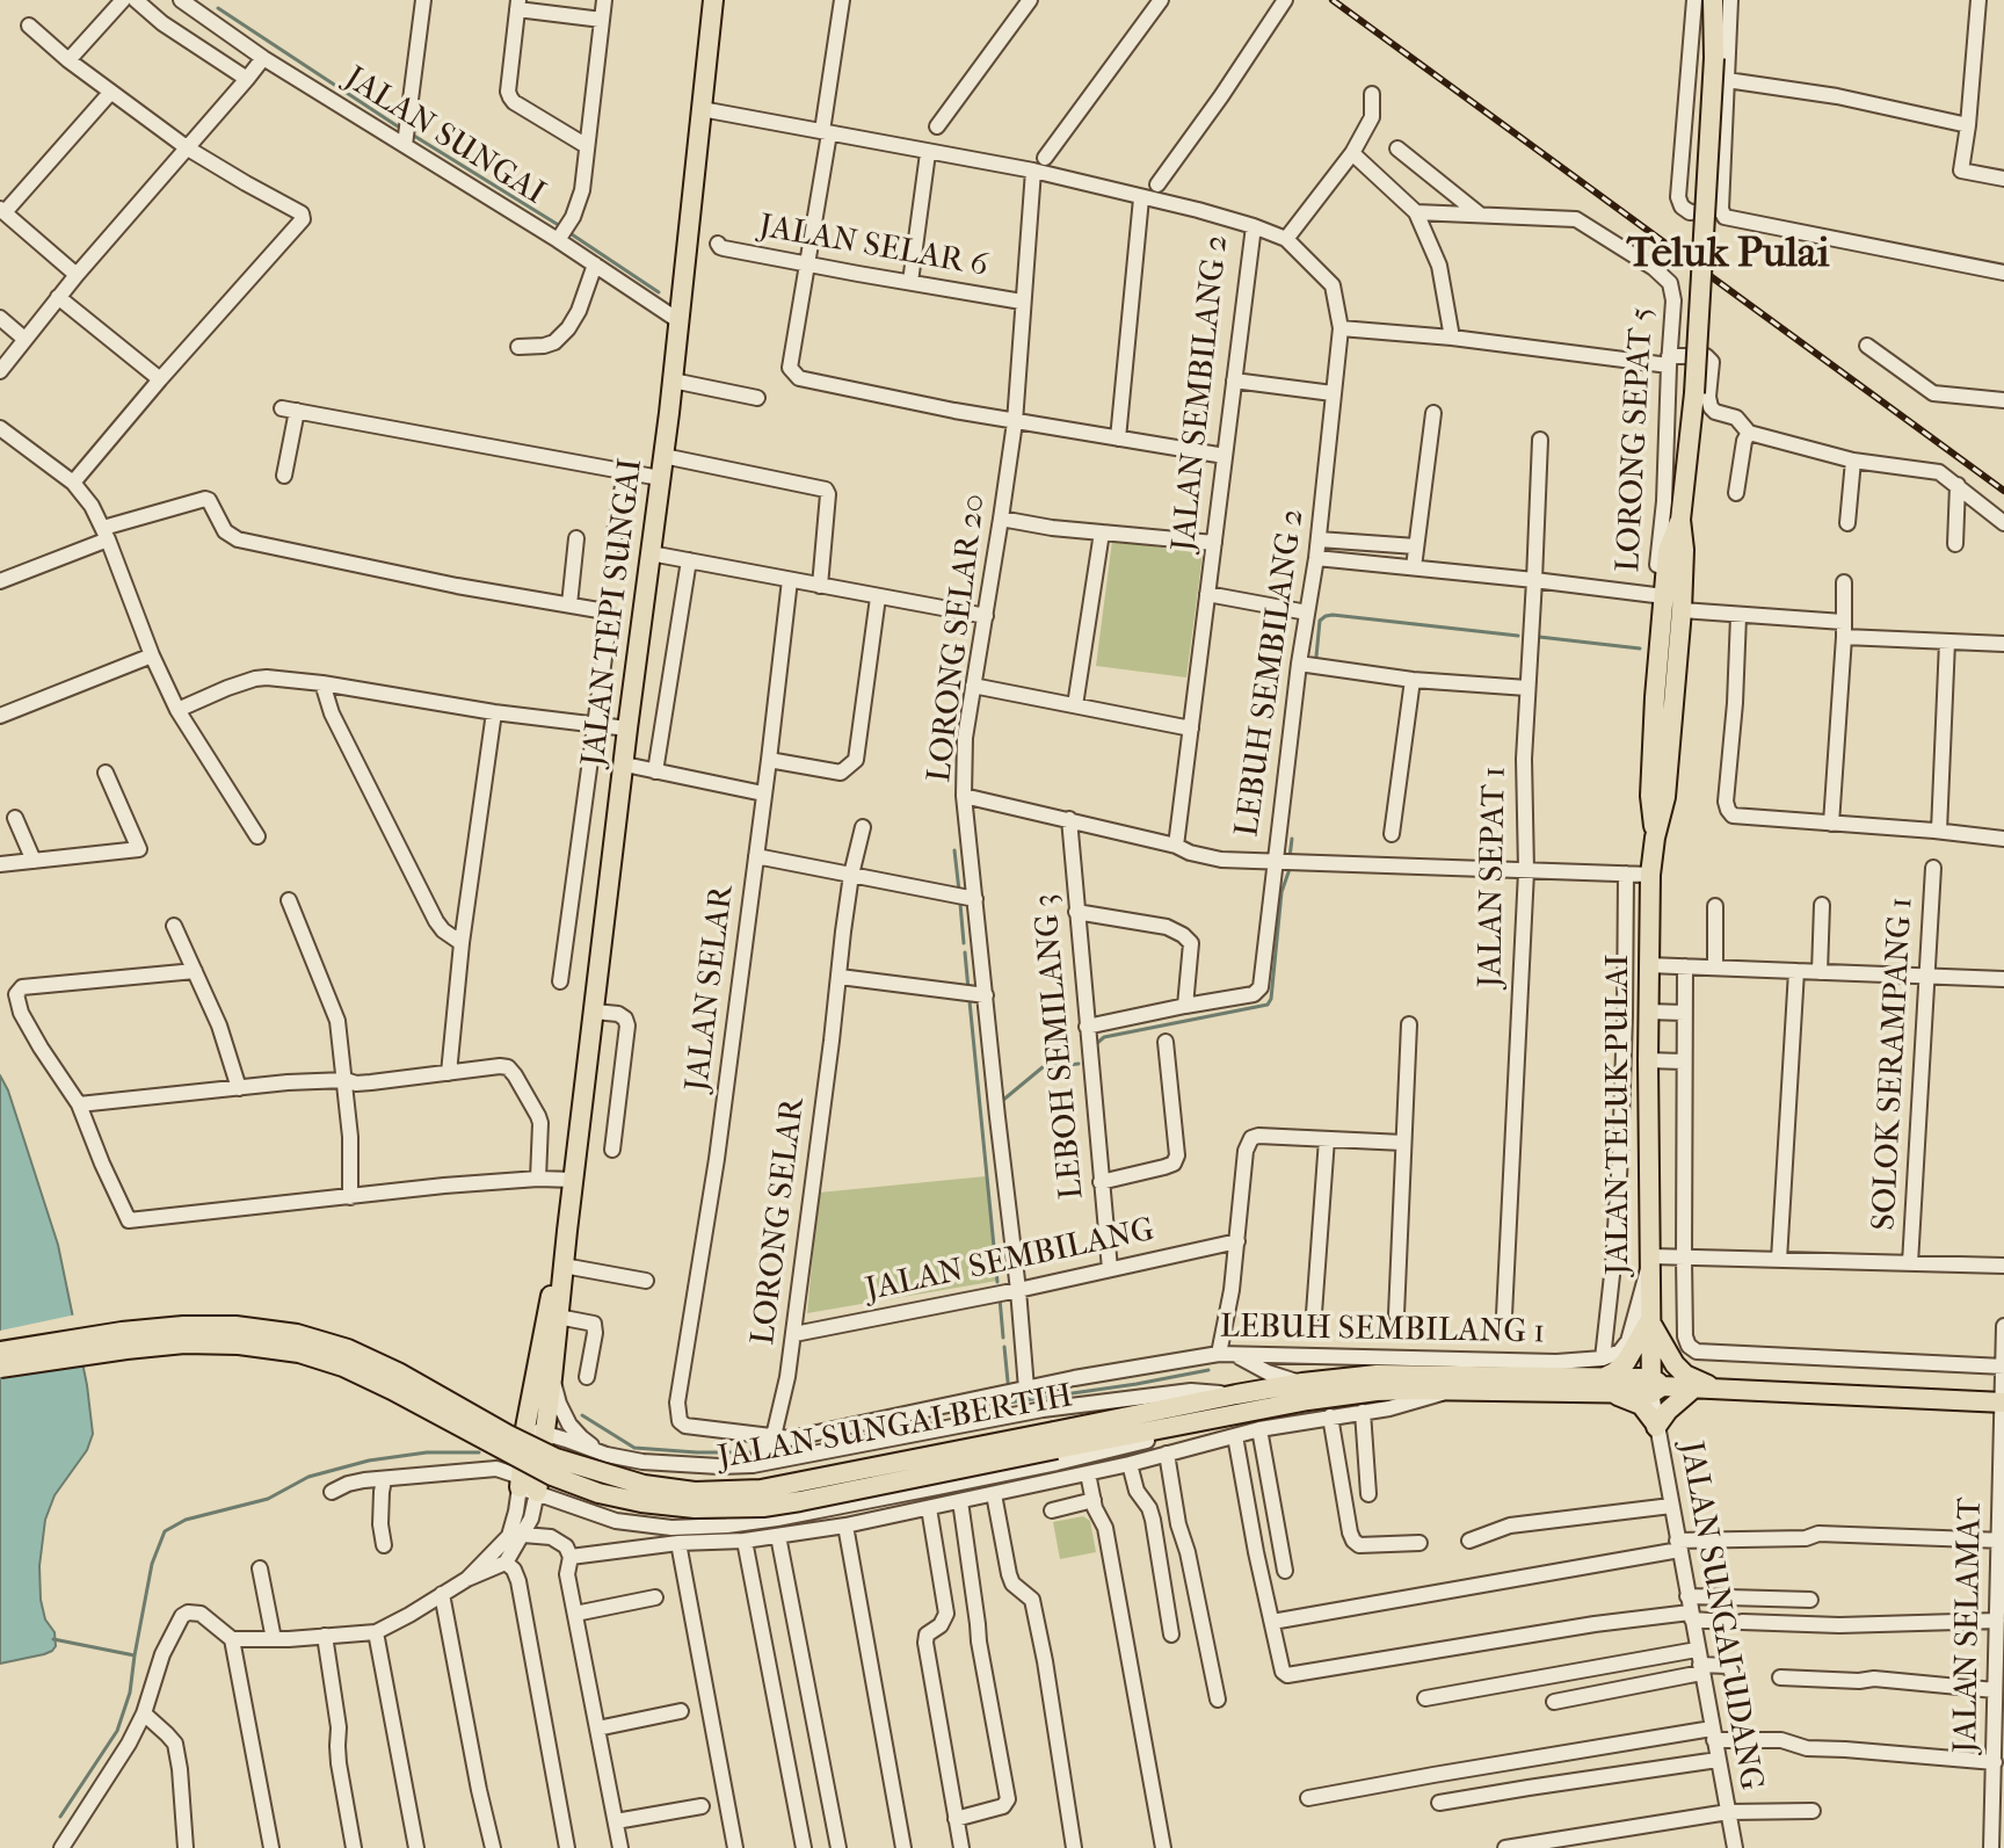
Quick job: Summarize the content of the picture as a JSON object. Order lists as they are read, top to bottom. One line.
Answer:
{"streets":{"main road":["JALAN TEPI SUNGAI","JALAN TELUK PULAI","JALAN SUNGAI BERTIH"],"street":["JALAN SUNGAI","JALAN SELAR 6","JALAN SEMBILANG 2","LORONG SEPAT 5","LORONG SELAR 20","LEBUH SEMBILANG 2","JALAN SEPAT 1","JALAN SELAR","LEBOH SEMILANG 3","SOLOK SERAMPANG 1","LORONG SELAR","JALAN SEMBILANG","LEBUH SEMBILANG 1","JALAN SUNGAI UDANG","JALAN SELAMAT"]},"crossings":[["JALAN SUNGAI","JALAN TEPI SUNGAI"],["JALAN SELAR 6","LORONG SELAR 20"],["JALAN SEMBILANG 2","JALAN TEPI SUNGAI"],["JALAN SEMBILANG 2","LORONG SELAR 20"],["JALAN SEMBILANG 2","LEBUH SEMBILANG 2"],["LORONG SEPAT 5","JALAN TELUK PULAI"],["LORONG SELAR 20","JALAN SEMBILANG"],["LORONG SELAR 20","LEBUH SEMBILANG 1"],["LEBUH SEMBILANG 2","LEBOH SEMILANG 3"],["JALAN SELAR","LEBUH SEMBILANG 1"],["LEBOH SEMILANG 3","JALAN SEMBILANG"],["JALAN TELUK PULAI","JALAN SUNGAI BERTIH"],["JALAN TELUK PULAI","JALAN SUNGAI UDANG"],["JALAN TELUK PULAI","JALAN SELAMAT"],["LORONG SELAR","JALAN SEMBILANG"],["LORONG SELAR","LEBUH SEMBILANG 1"],["LEBUH SEMBILANG 1","JALAN SUNGAI BERTIH"],["JALAN SUNGAI BERTIH","JALAN SUNGAI UDANG"],["JALAN SUNGAI BERTIH","JALAN SELAMAT"]],"districts":["Teluk Pulai"]}
